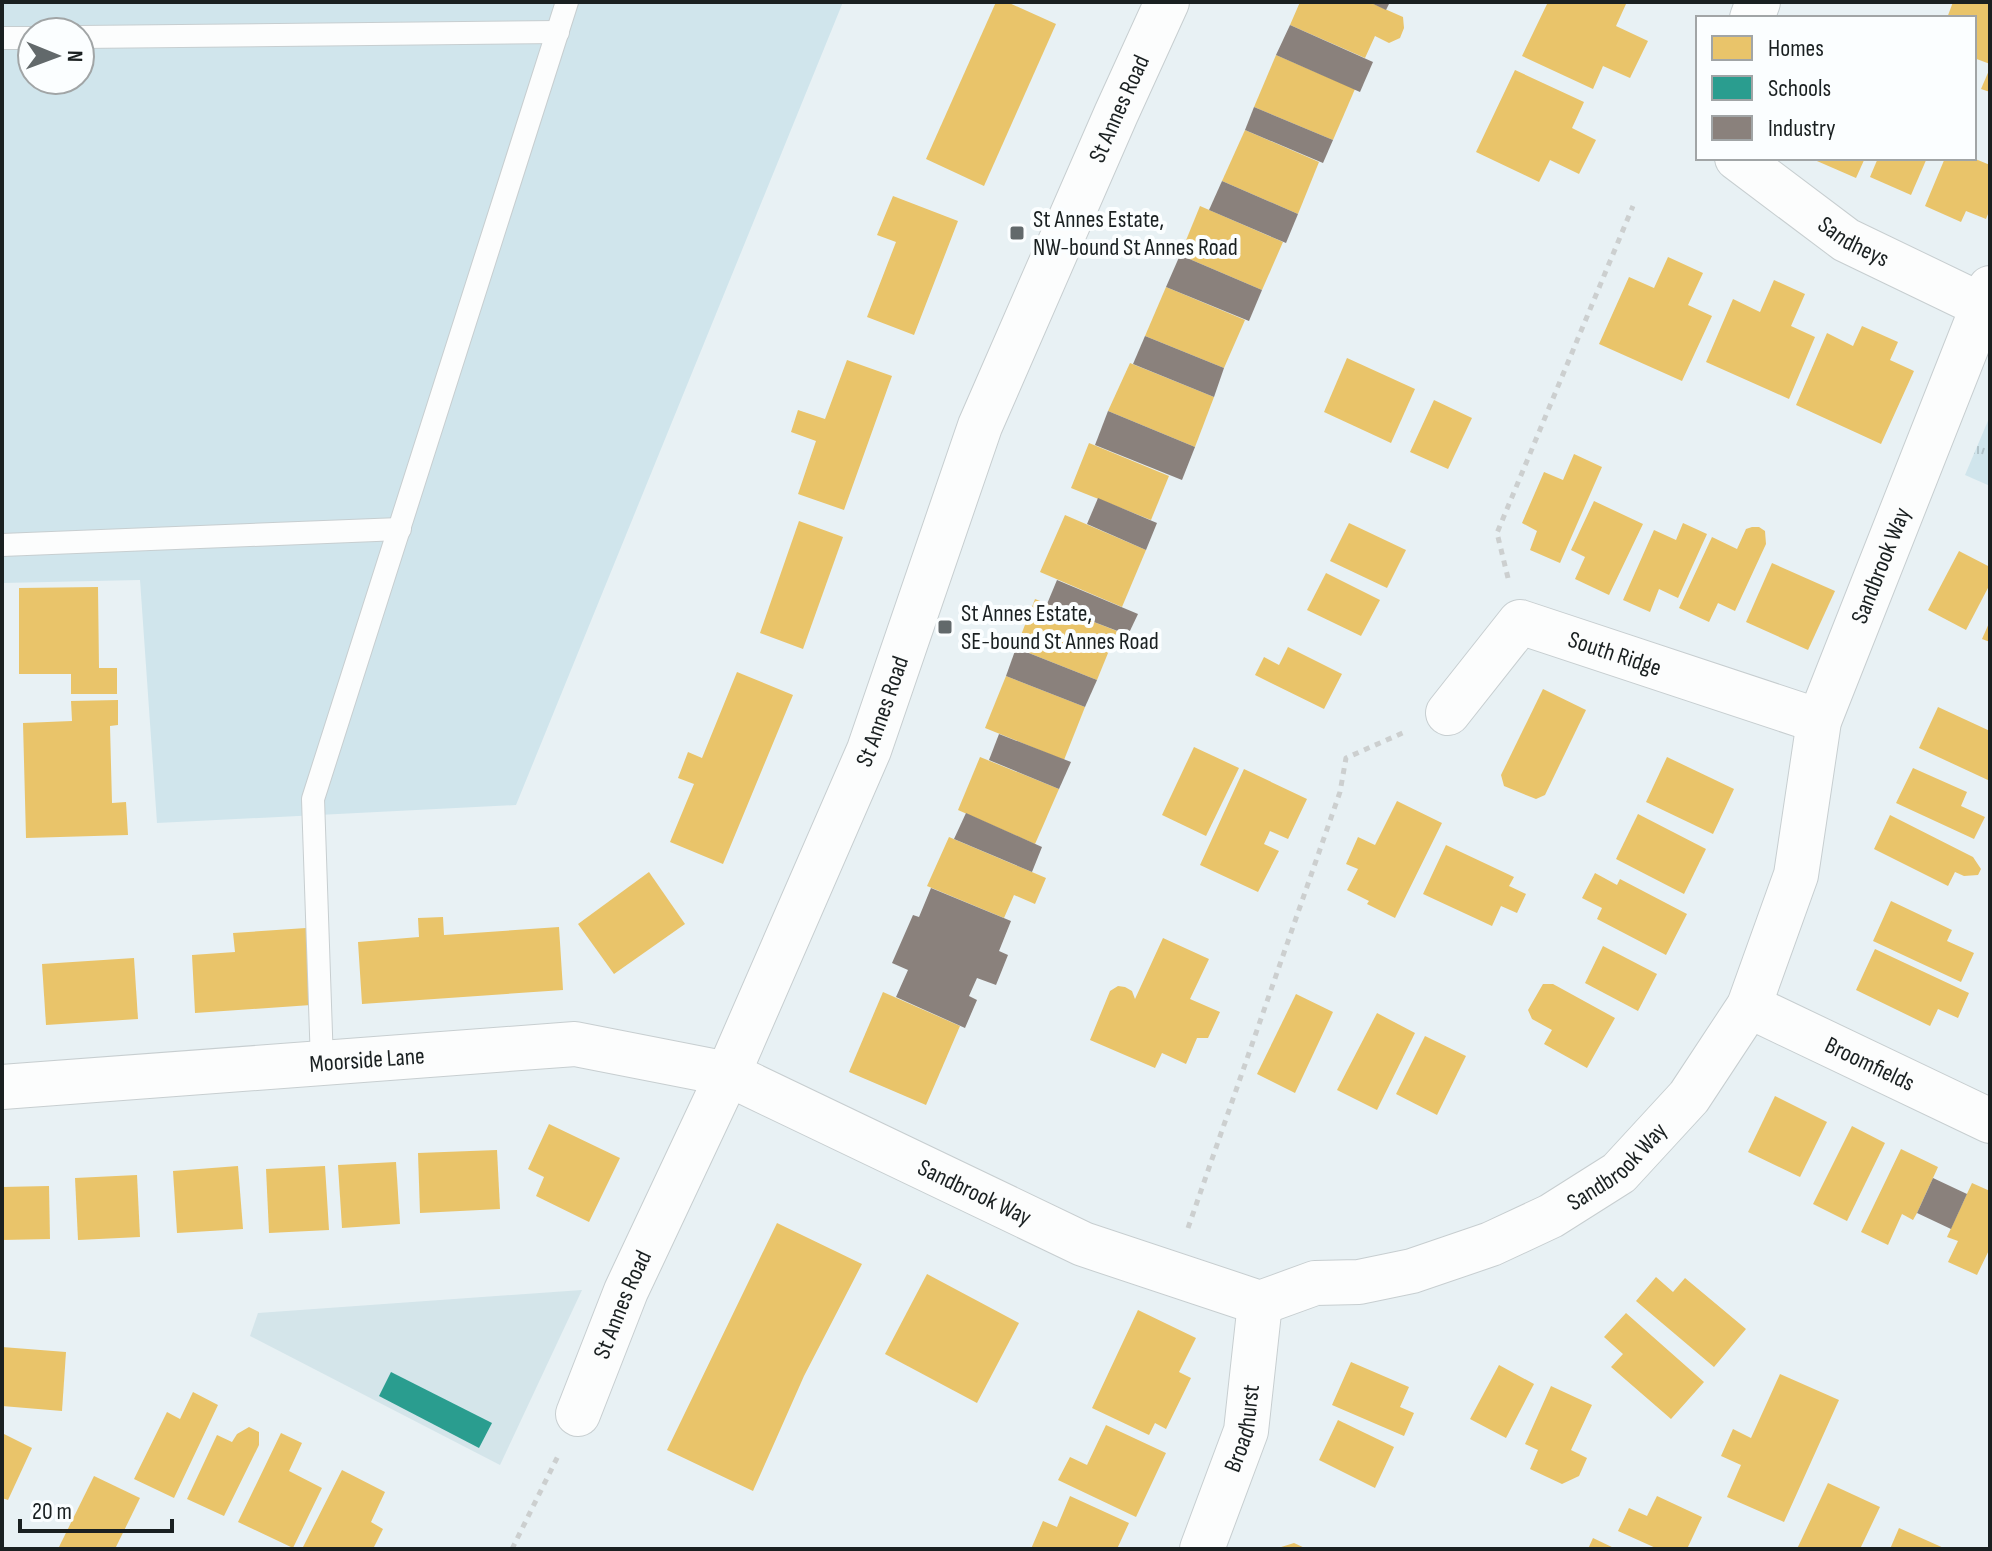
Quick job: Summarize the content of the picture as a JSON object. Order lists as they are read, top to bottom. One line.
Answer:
{"streets":{"street":["St Annes Road","Sandheys","Sandbrook Way","South Ridge","Moorside Lane","Broomfields","Broadhurst"]},"crossings":[["St Annes Road","Sandbrook Way"],["St Annes Road","Moorside Lane"],["Sandheys","Sandbrook Way"],["Sandbrook Way","South Ridge"],["Sandbrook Way","Moorside Lane"],["Sandbrook Way","Broomfields"],["Sandbrook Way","Broadhurst"]],"places":{"transit":["St Annes Estate, NW-bound St Annes Road","St Annes Estate, SE-bound St Annes Road"]},"legend":["Homes","Schools","Industry"],"scale_bar":"20 m","north":"right"}
